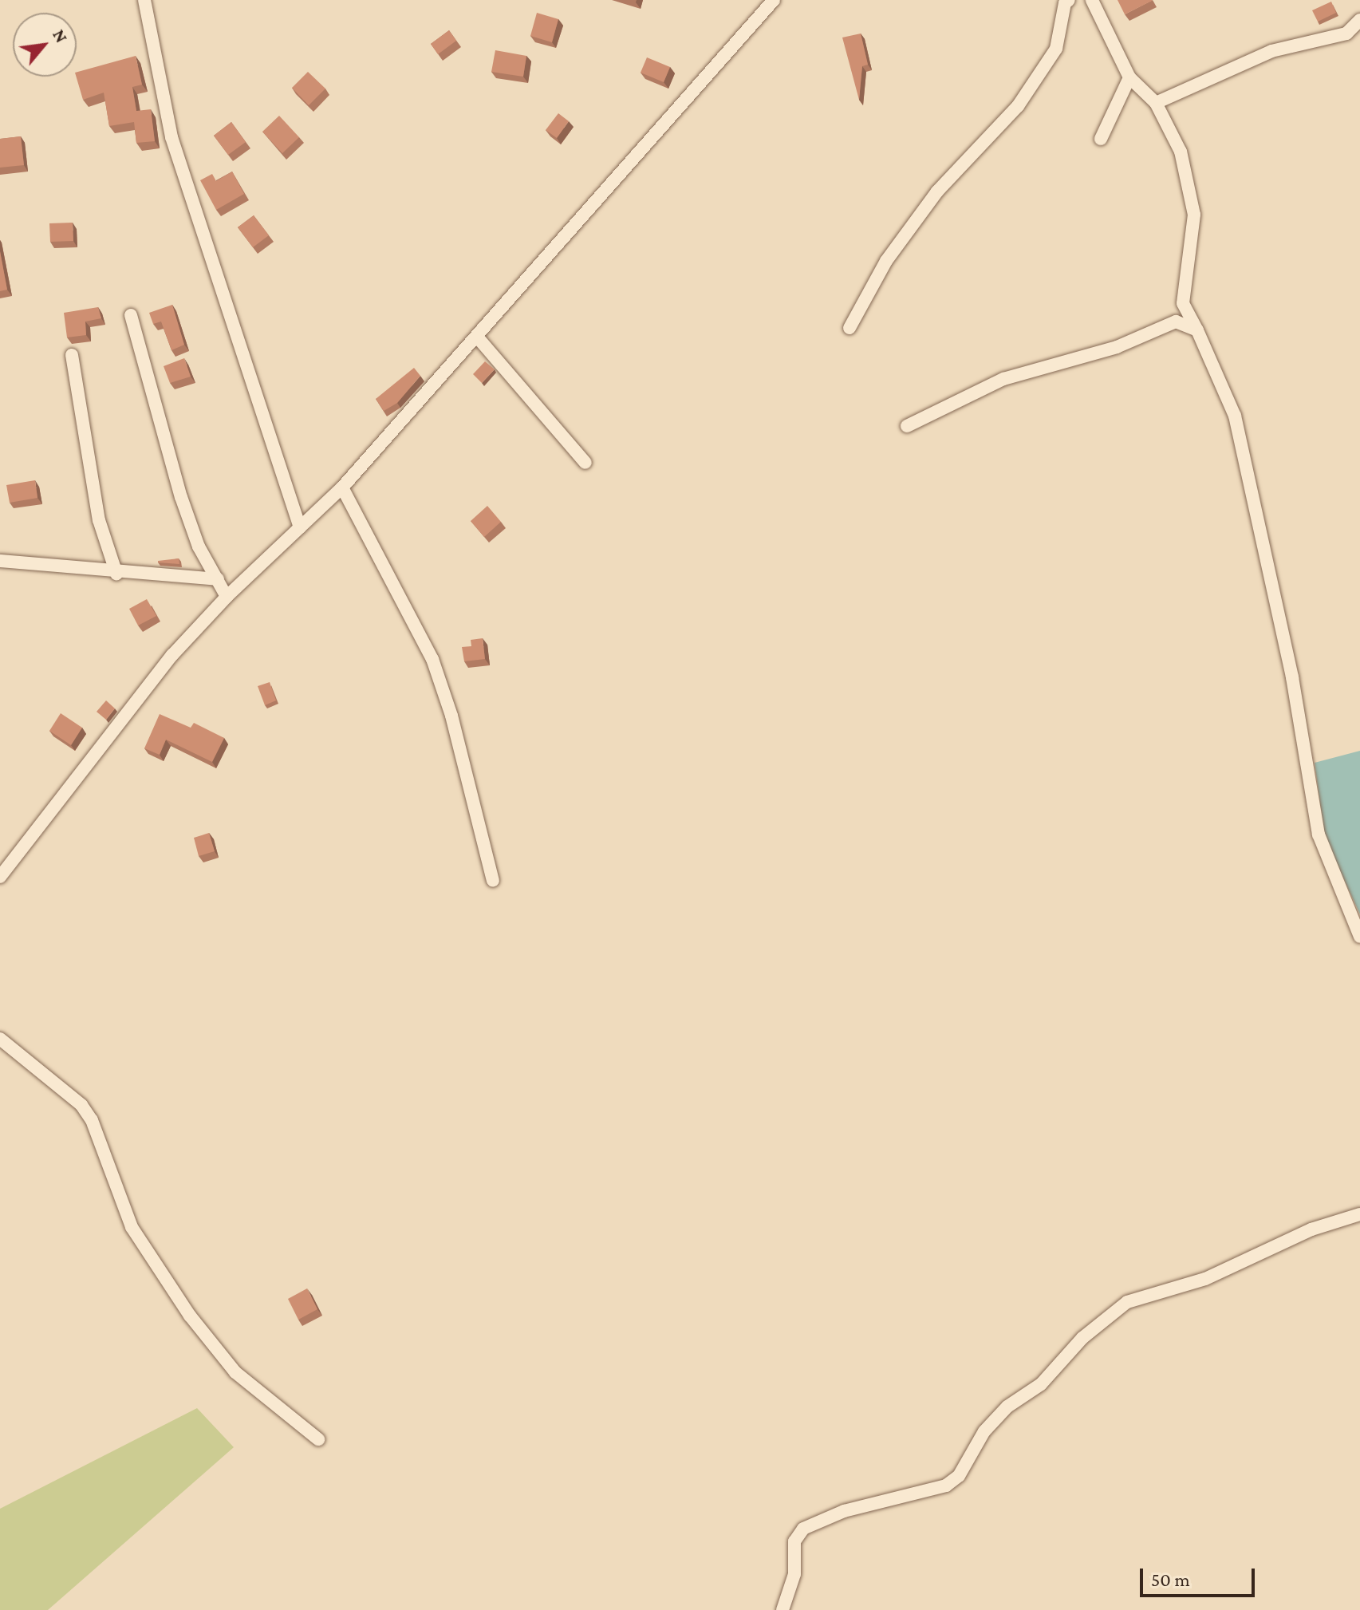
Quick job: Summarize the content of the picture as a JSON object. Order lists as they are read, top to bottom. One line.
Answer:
{"scale_bar":"50 m","north":"top right"}
